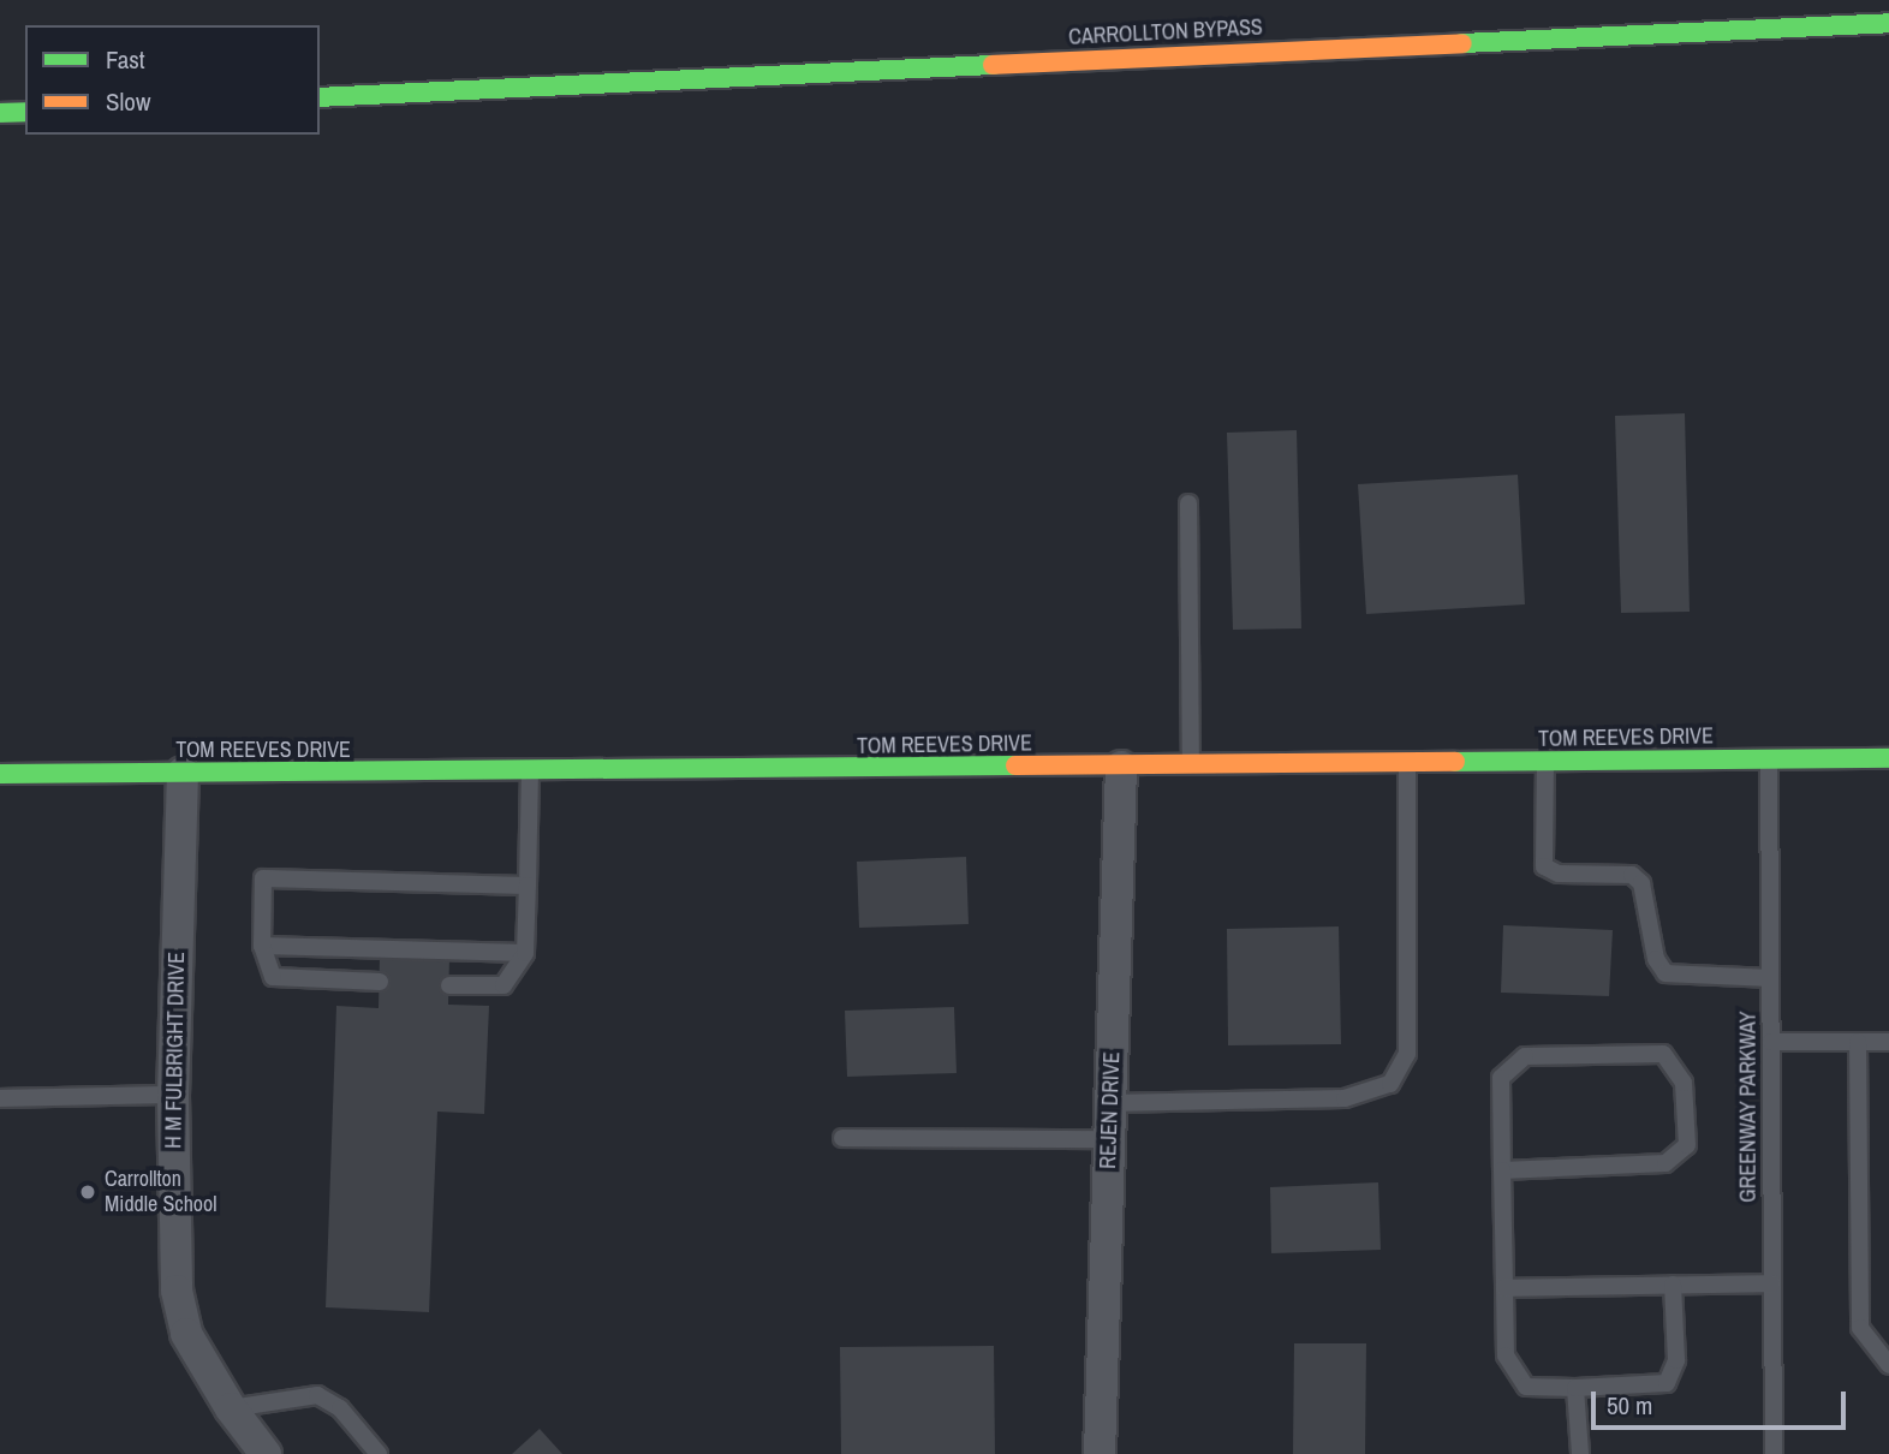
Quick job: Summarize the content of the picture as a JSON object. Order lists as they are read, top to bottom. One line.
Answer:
{"streets":{"street":["CARROLLTON BYPASS","TOM REEVES DRIVE","H M FULBRIGHT DRIVE","REJEN DRIVE"],"lane":["GREENWAY PARKWAY"]},"crossings":[["TOM REEVES DRIVE","H M FULBRIGHT DRIVE"],["TOM REEVES DRIVE","GREENWAY PARKWAY"],["TOM REEVES DRIVE","REJEN DRIVE"]],"places":["Carrollton Middle School"],"legend":["Fast","Slow"],"scale_bar":"50 m"}
